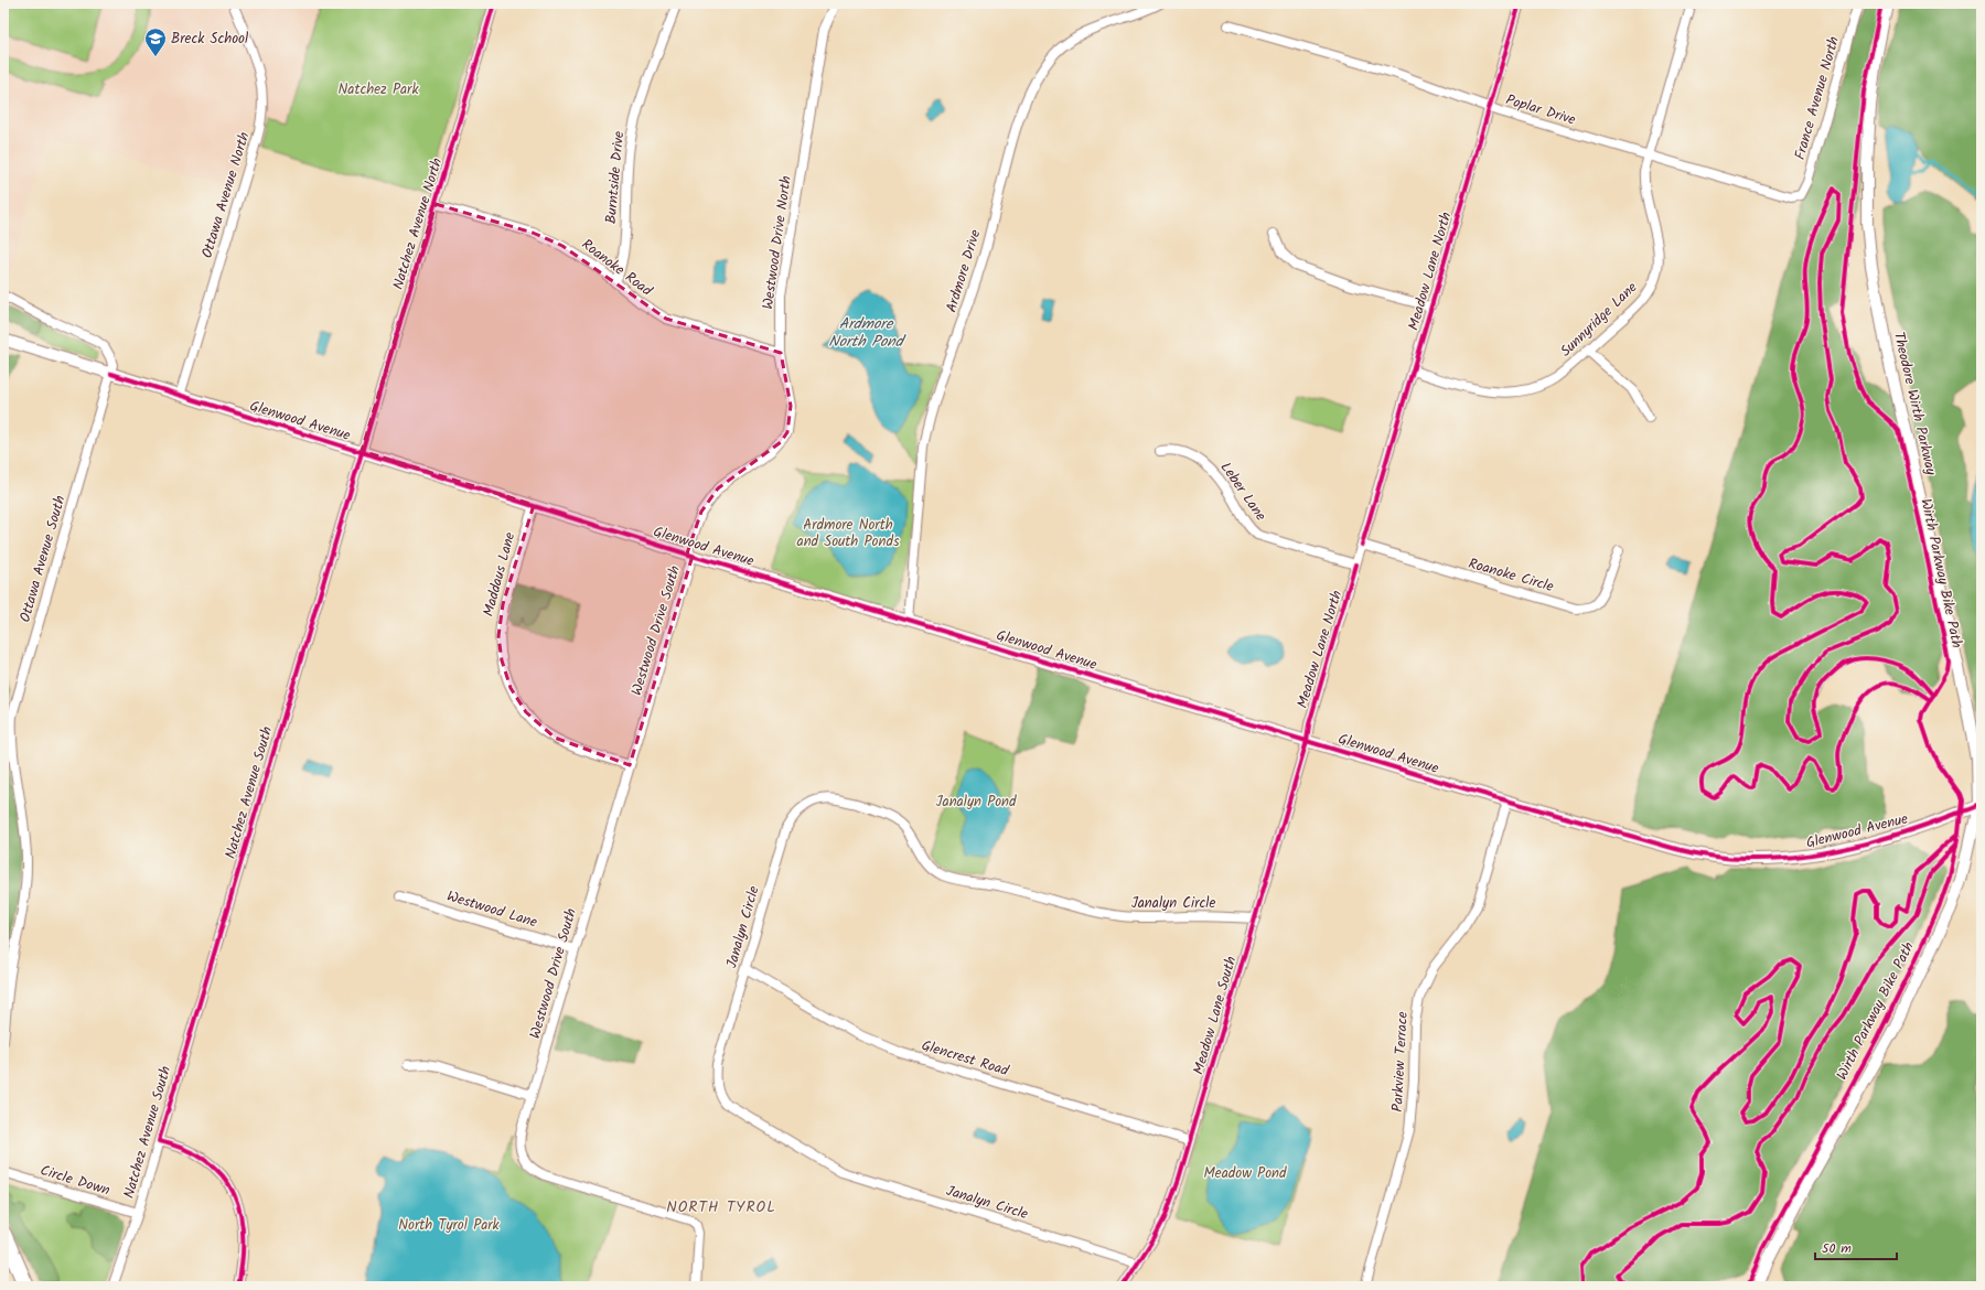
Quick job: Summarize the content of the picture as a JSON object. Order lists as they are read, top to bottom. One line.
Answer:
{"streets":{"street":["France Avenue North","Poplar Drive","Burntside Drive","Ottawa Avenue North","Natchez Avenue North","Westwood Drive North","Roanoke Road","Ardmore Drive","Meadow Lane North","Sunnyridge Lane","Theodore Wirth Parkway","Glenwood Avenue","Leber Lane","Ottawa Avenue South","Maddaus Lane","Roanoke Circle","Westwood Drive South","Natchez Avenue South","Janalyn Circle","Westwood Lane","Meadow Lane South","Glencrest Road","Parkview Terrace","Circle Down"],"cycle path":["Wirth Parkway Bike Path"]},"crossings":[["France Avenue North","Poplar Drive"],["Poplar Drive","Meadow Lane North"],["Poplar Drive","Sunnyridge Lane"],["Burntside Drive","Roanoke Road"],["Ottawa Avenue North","Glenwood Avenue"],["Natchez Avenue North","Roanoke Road"],["Natchez Avenue North","Glenwood Avenue"],["Natchez Avenue North","Natchez Avenue South"],["Westwood Drive North","Roanoke Road"],["Westwood Drive North","Glenwood Avenue"],["Westwood Drive North","Westwood Drive South"],["Ardmore Drive","Glenwood Avenue"],["Meadow Lane North","Sunnyridge Lane"],["Meadow Lane North","Glenwood Avenue"],["Meadow Lane North","Leber Lane"],["Meadow Lane North","Roanoke Circle"],["Meadow Lane North","Meadow Lane South"],["Theodore Wirth Parkway","Glenwood Avenue"],["Glenwood Avenue","Ottawa Avenue South"],["Glenwood Avenue","Maddaus Lane"],["Glenwood Avenue","Westwood Drive South"],["Glenwood Avenue","Natchez Avenue South"],["Glenwood Avenue","Meadow Lane South"],["Glenwood Avenue","Parkview Terrace"],["Maddaus Lane","Westwood Drive South"],["Westwood Drive South","Westwood Lane"],["Natchez Avenue South","Circle Down"],["Janalyn Circle","Meadow Lane South"],["Janalyn Circle","Glencrest Road"],["Meadow Lane South","Glencrest Road"]],"districts":["NORTH TYROL"],"water":["Ardmore North Pond"],"parks":["Natchez Park","Ardmore North and South Ponds","Janalyn Pond","Meadow Pond","North Tyrol Park"],"places":{"school or university":["Breck School"]},"scale_bar":"50 m"}
